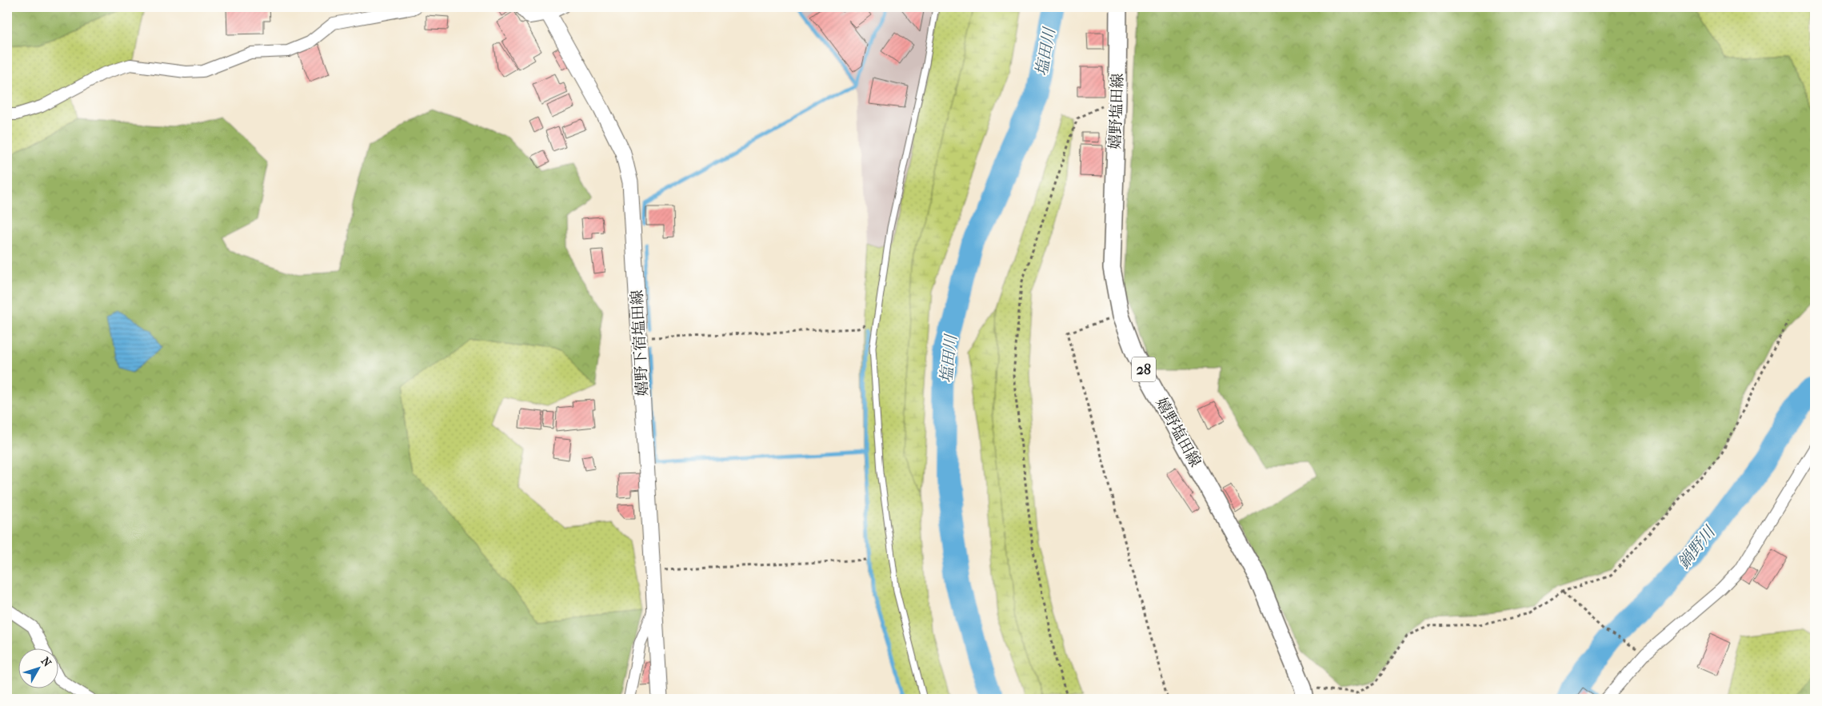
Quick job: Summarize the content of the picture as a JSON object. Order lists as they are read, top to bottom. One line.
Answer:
{"streets":{"main road":["嬉野塩田線","嬉野下宿塩田線","28"]},"water":["塩田川","鍋野川"],"north":"top right"}
